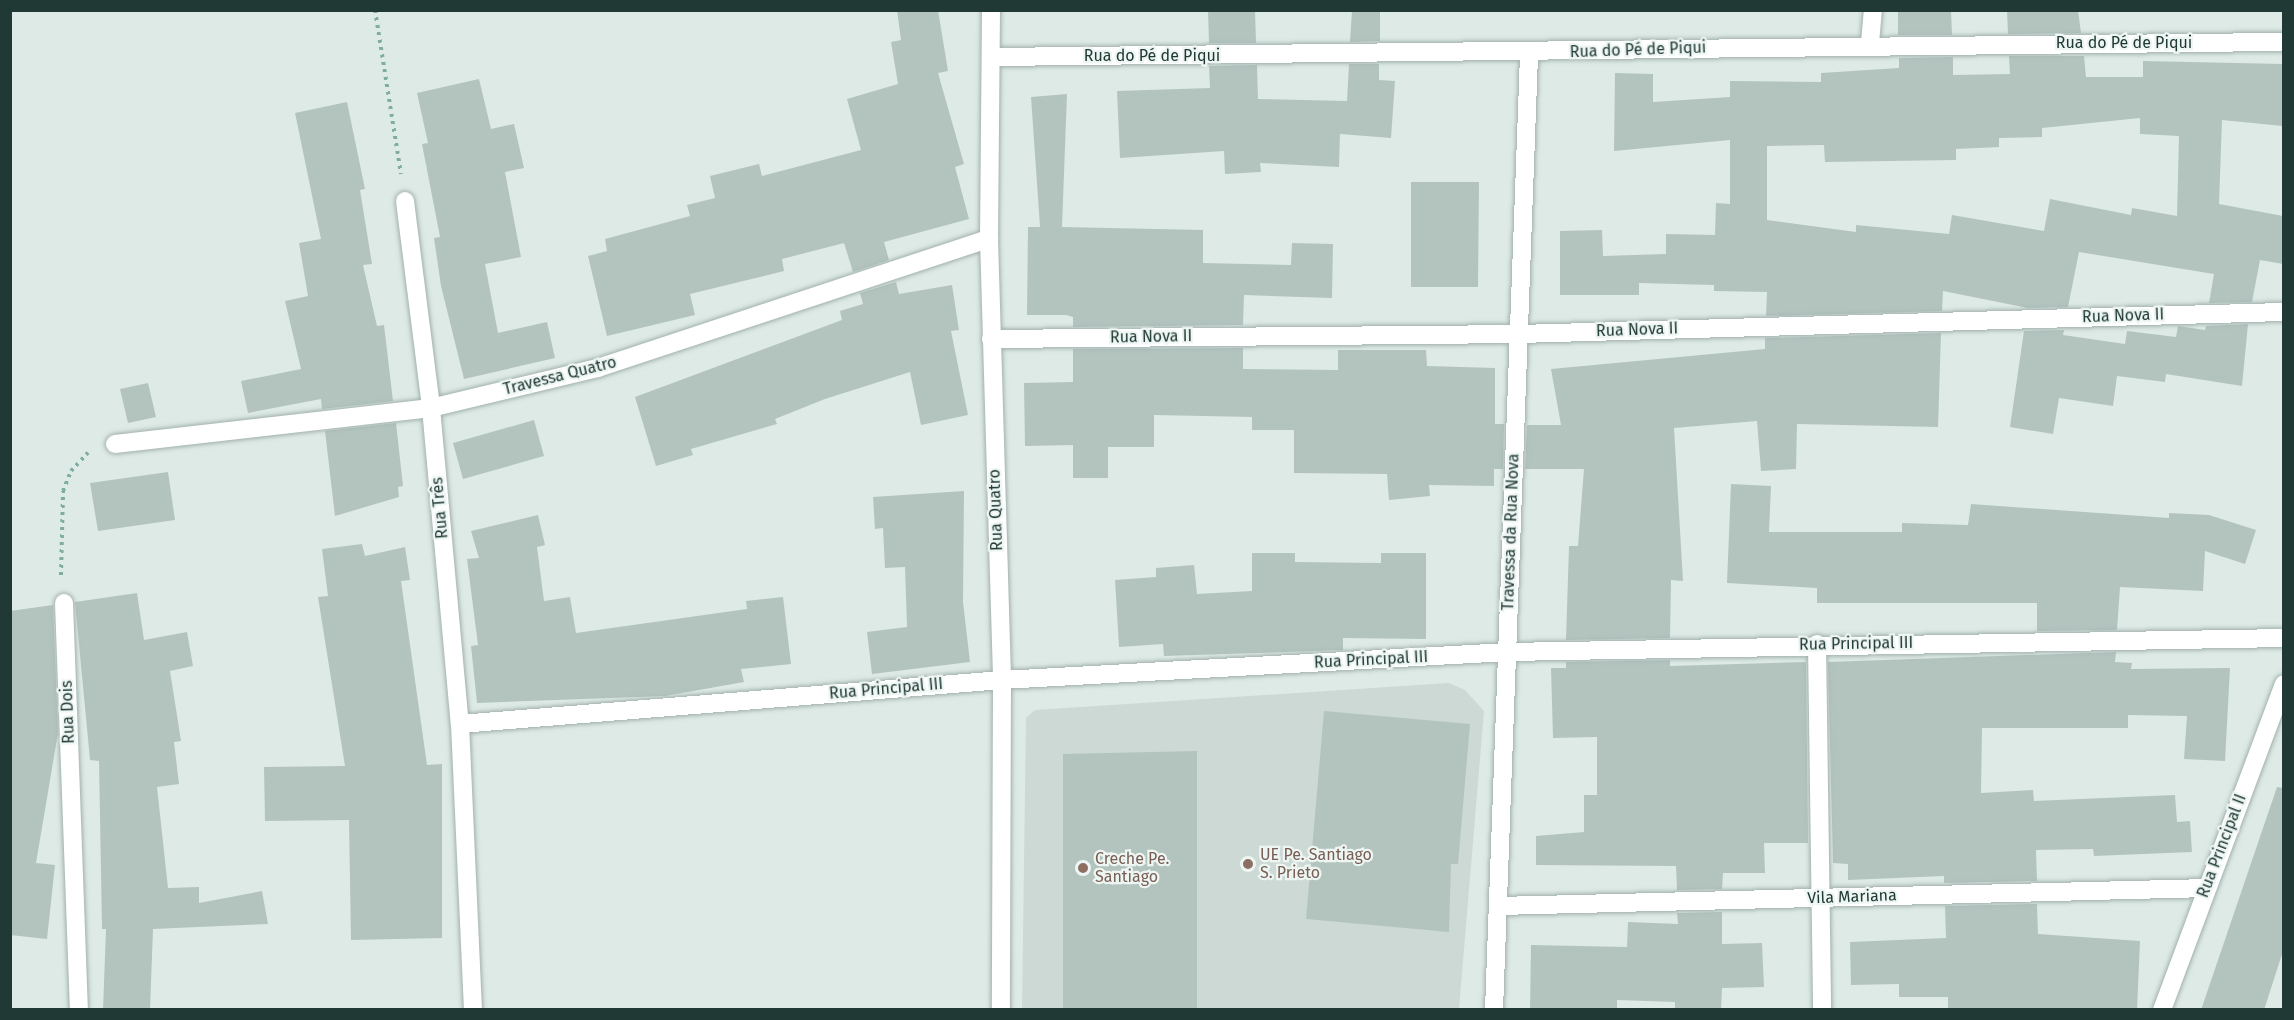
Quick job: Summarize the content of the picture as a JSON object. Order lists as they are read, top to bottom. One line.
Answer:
{"streets":{"street":["Rua do Pé de Piqui","Rua Nova II","Travessa Quatro","Rua Três","Rua Quatro","Travessa da Rua Nova","Rua Principal III","Rua Dois","Rua Principal II","Vila Mariana"]},"crossings":[["Rua do Pé de Piqui","Rua Quatro"],["Rua do Pé de Piqui","Travessa da Rua Nova"],["Rua Nova II","Rua Quatro"],["Rua Nova II","Travessa da Rua Nova"],["Travessa Quatro","Rua Três"],["Travessa Quatro","Rua Quatro"],["Rua Três","Rua Principal III"],["Rua Quatro","Rua Principal III"],["Travessa da Rua Nova","Rua Principal III"],["Travessa da Rua Nova","Vila Mariana"],["Rua Principal II","Vila Mariana"]],"places":["UE Pe. Santiago S. Prieto","Creche Pe. Santiago"]}
